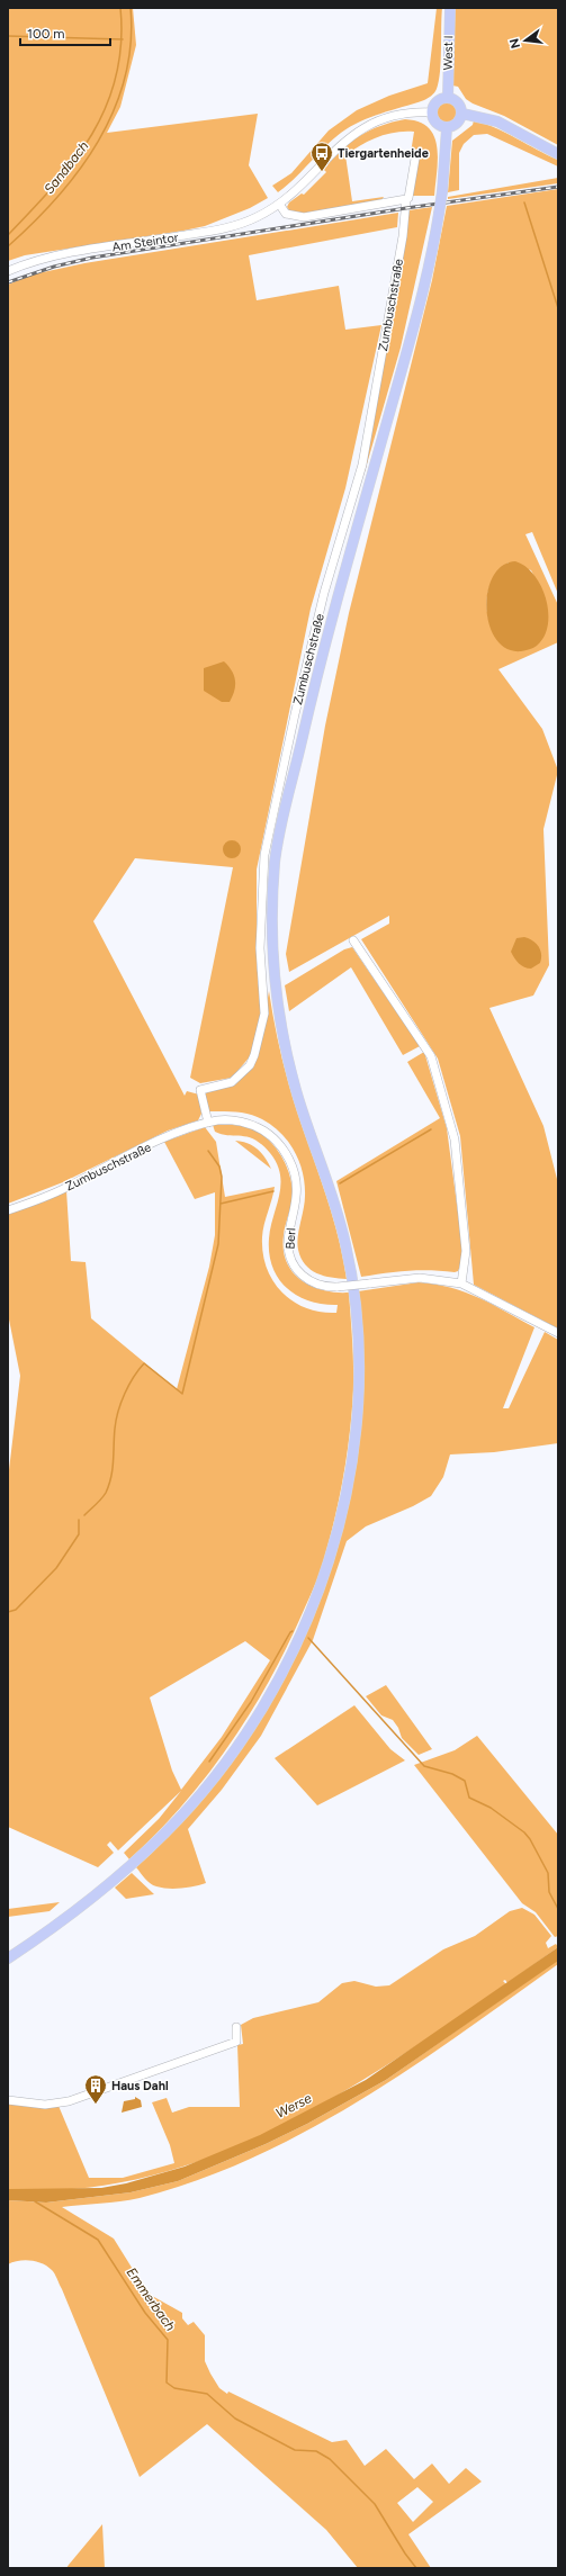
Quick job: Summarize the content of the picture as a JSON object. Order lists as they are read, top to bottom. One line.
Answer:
{"streets":{"main road":["West I"],"street":["Am Steintor","Zumbuschstraße","Berl"]},"crossings":[["West I","Am Steintor"],["Zumbuschstraße","Berl"]],"water":["Sandbach","Werse","Emmerbach"],"places":{"bus stop":["Tiergartenheide"],"building":["Haus Dahl"]},"scale_bar":"100 m","north":"left"}
